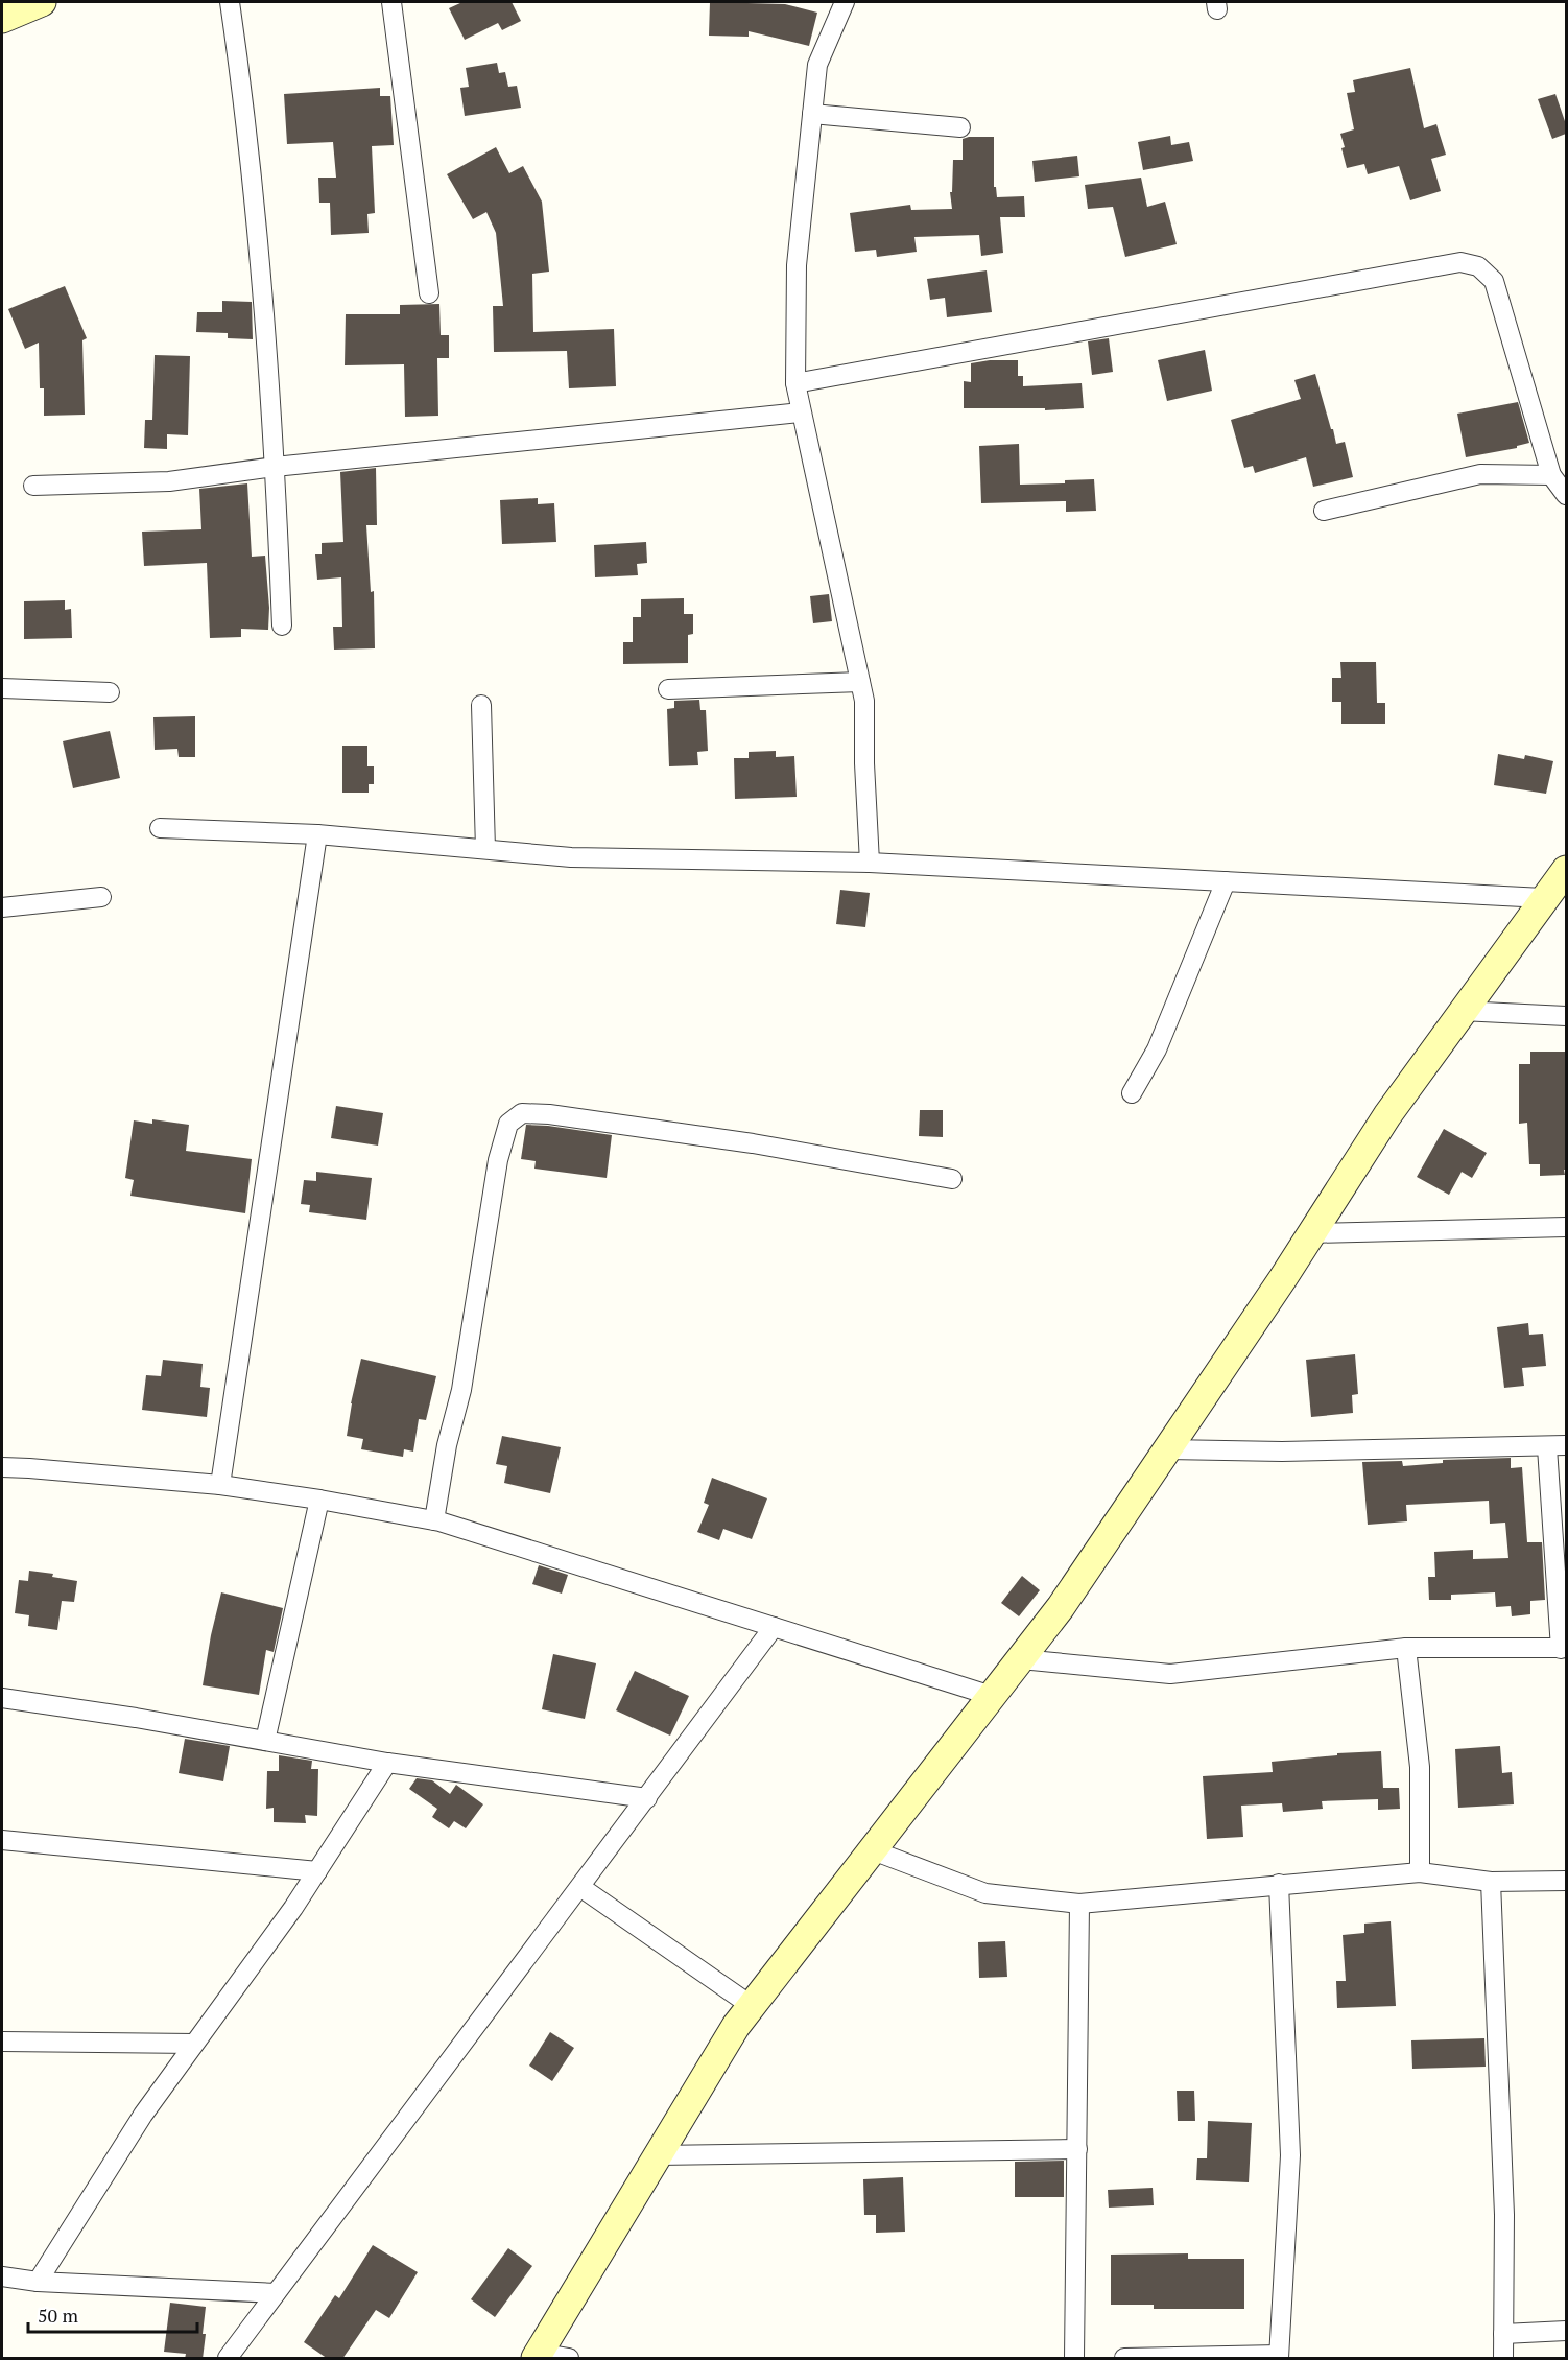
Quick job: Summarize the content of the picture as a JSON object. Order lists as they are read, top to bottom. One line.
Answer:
{"scale_bar":"50 m"}
